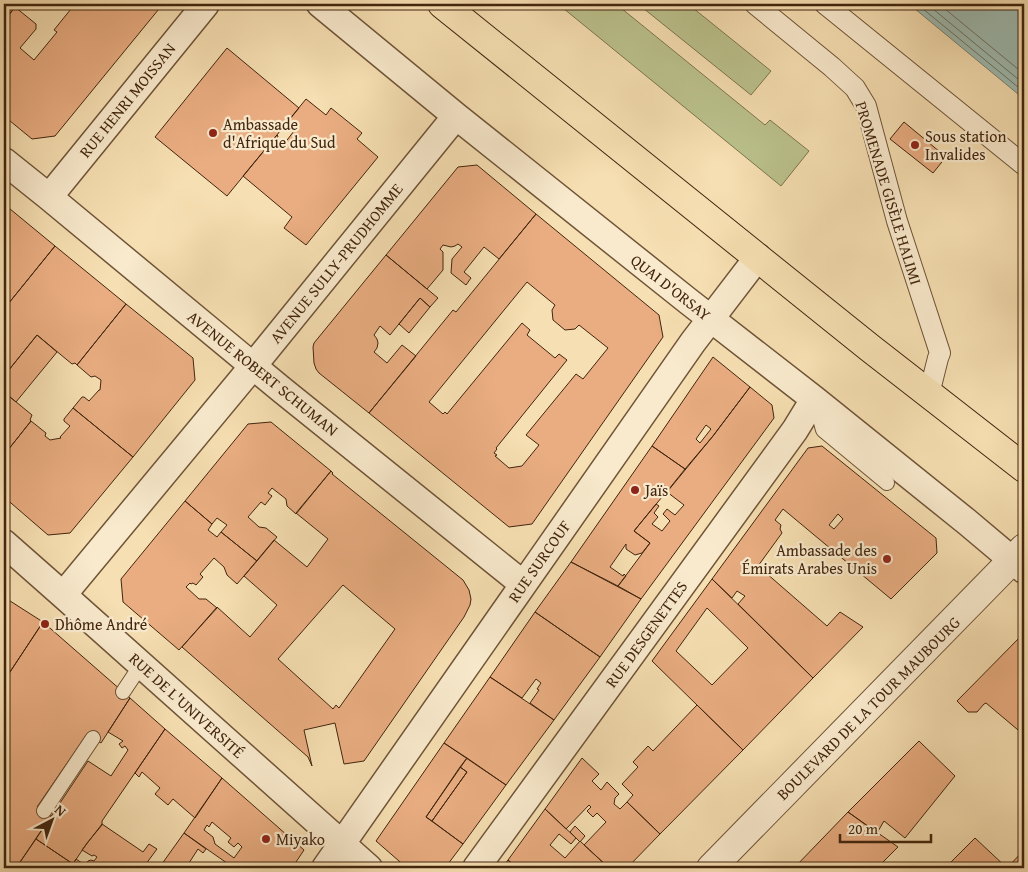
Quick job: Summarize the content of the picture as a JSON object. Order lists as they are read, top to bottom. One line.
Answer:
{"streets":{"street":["RUE HENRI MOISSAN","PROMENADE GISÈLE HALIMI","AVENUE SULLY-PRUDHOMME","QUAI D'ORSAY","AVENUE ROBERT SCHUMAN","RUE SURCOUF","RUE DESGENETTES","RUE DE L'UNIVERSITÉ","BOULEVARD DE LA TOUR MAUBOURG"]},"crossings":[["RUE HENRI MOISSAN","AVENUE ROBERT SCHUMAN"],["AVENUE SULLY-PRUDHOMME","QUAI D'ORSAY"],["AVENUE SULLY-PRUDHOMME","AVENUE ROBERT SCHUMAN"],["AVENUE SULLY-PRUDHOMME","RUE DE L'UNIVERSITÉ"],["QUAI D'ORSAY","RUE SURCOUF"],["QUAI D'ORSAY","RUE DESGENETTES"],["QUAI D'ORSAY","BOULEVARD DE LA TOUR MAUBOURG"],["AVENUE ROBERT SCHUMAN","RUE SURCOUF"],["RUE SURCOUF","RUE DE L'UNIVERSITÉ"]],"places":["Ambassade d'Afrique du Sud","Sous station Invalides","Jaïs","Ambassade des Émirats Arabes Unis","Dhôme André","Miyako"],"scale_bar":"20 m","north":"top right"}
